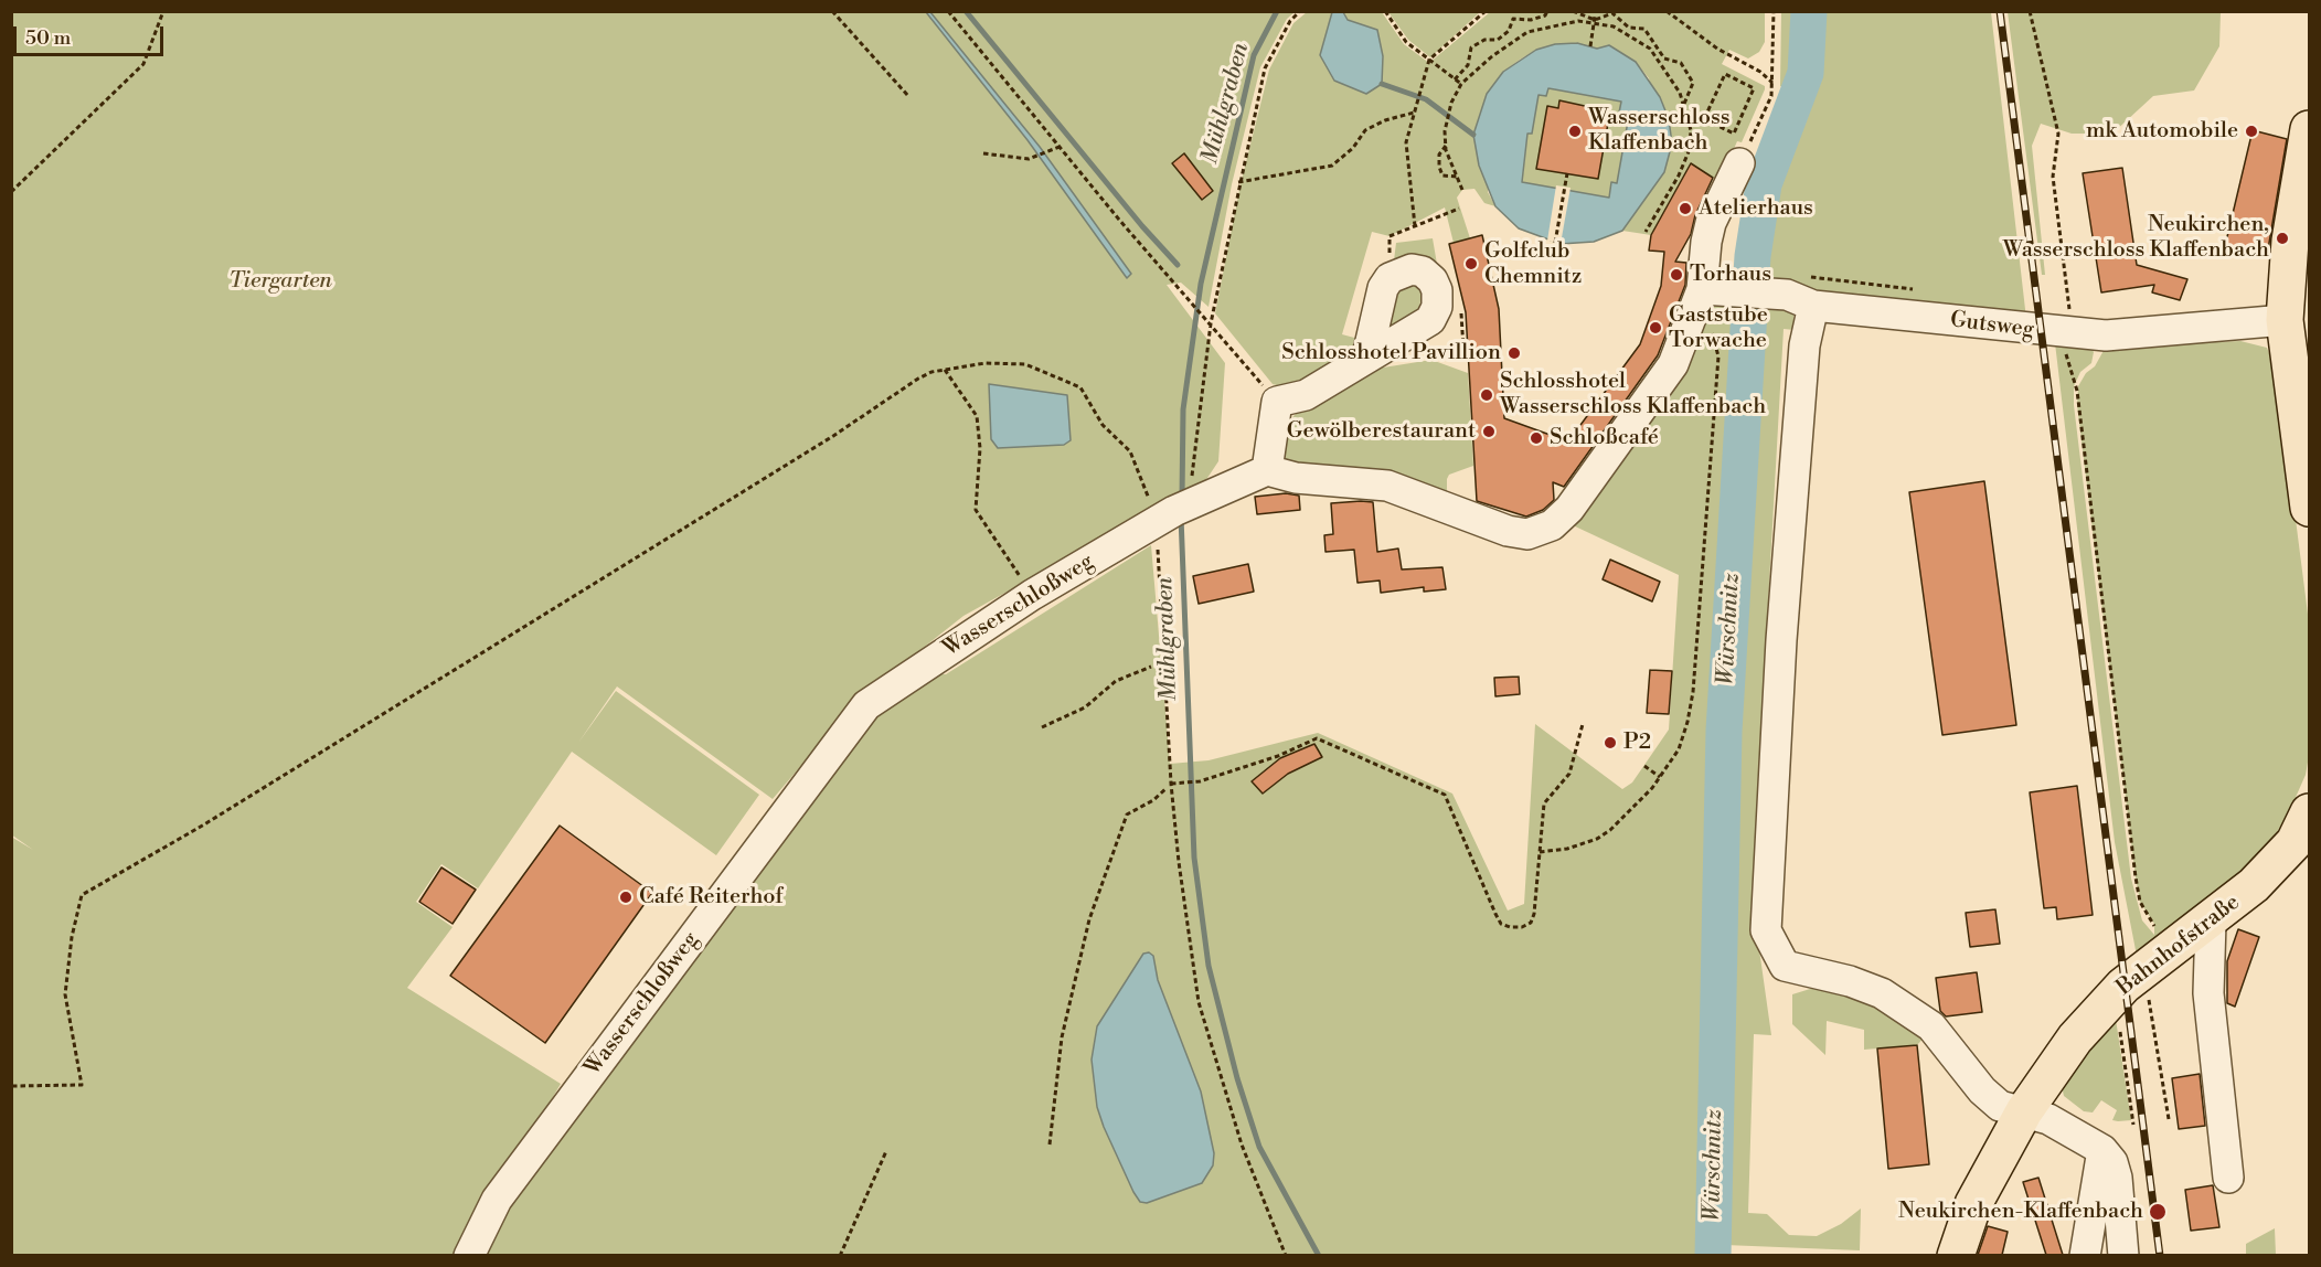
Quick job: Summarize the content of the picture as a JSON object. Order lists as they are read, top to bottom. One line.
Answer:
{"streets":{"main road":["Bahnhofstraße"],"street":["Gutsweg","Wasserschloßweg"]},"water":["Mühlgraben","Würschnitz"],"parks":["Tiergarten"],"places":["Wasserschloss Klaffenbach","mk Automobile","Atelierhaus","Neukirchen, Wasserschloss Klaffenbach","Golfclub Chemnitz","Torhaus","Gaststube Torwache","Schlosshotel Pavillion","Schlosshotel Wasserschloss Klaffenbach","Gewölberestaurant","Schloßcafé","P2","Café Reiterhof","Neukirchen-Klaffenbach"],"scale_bar":"50 m"}
